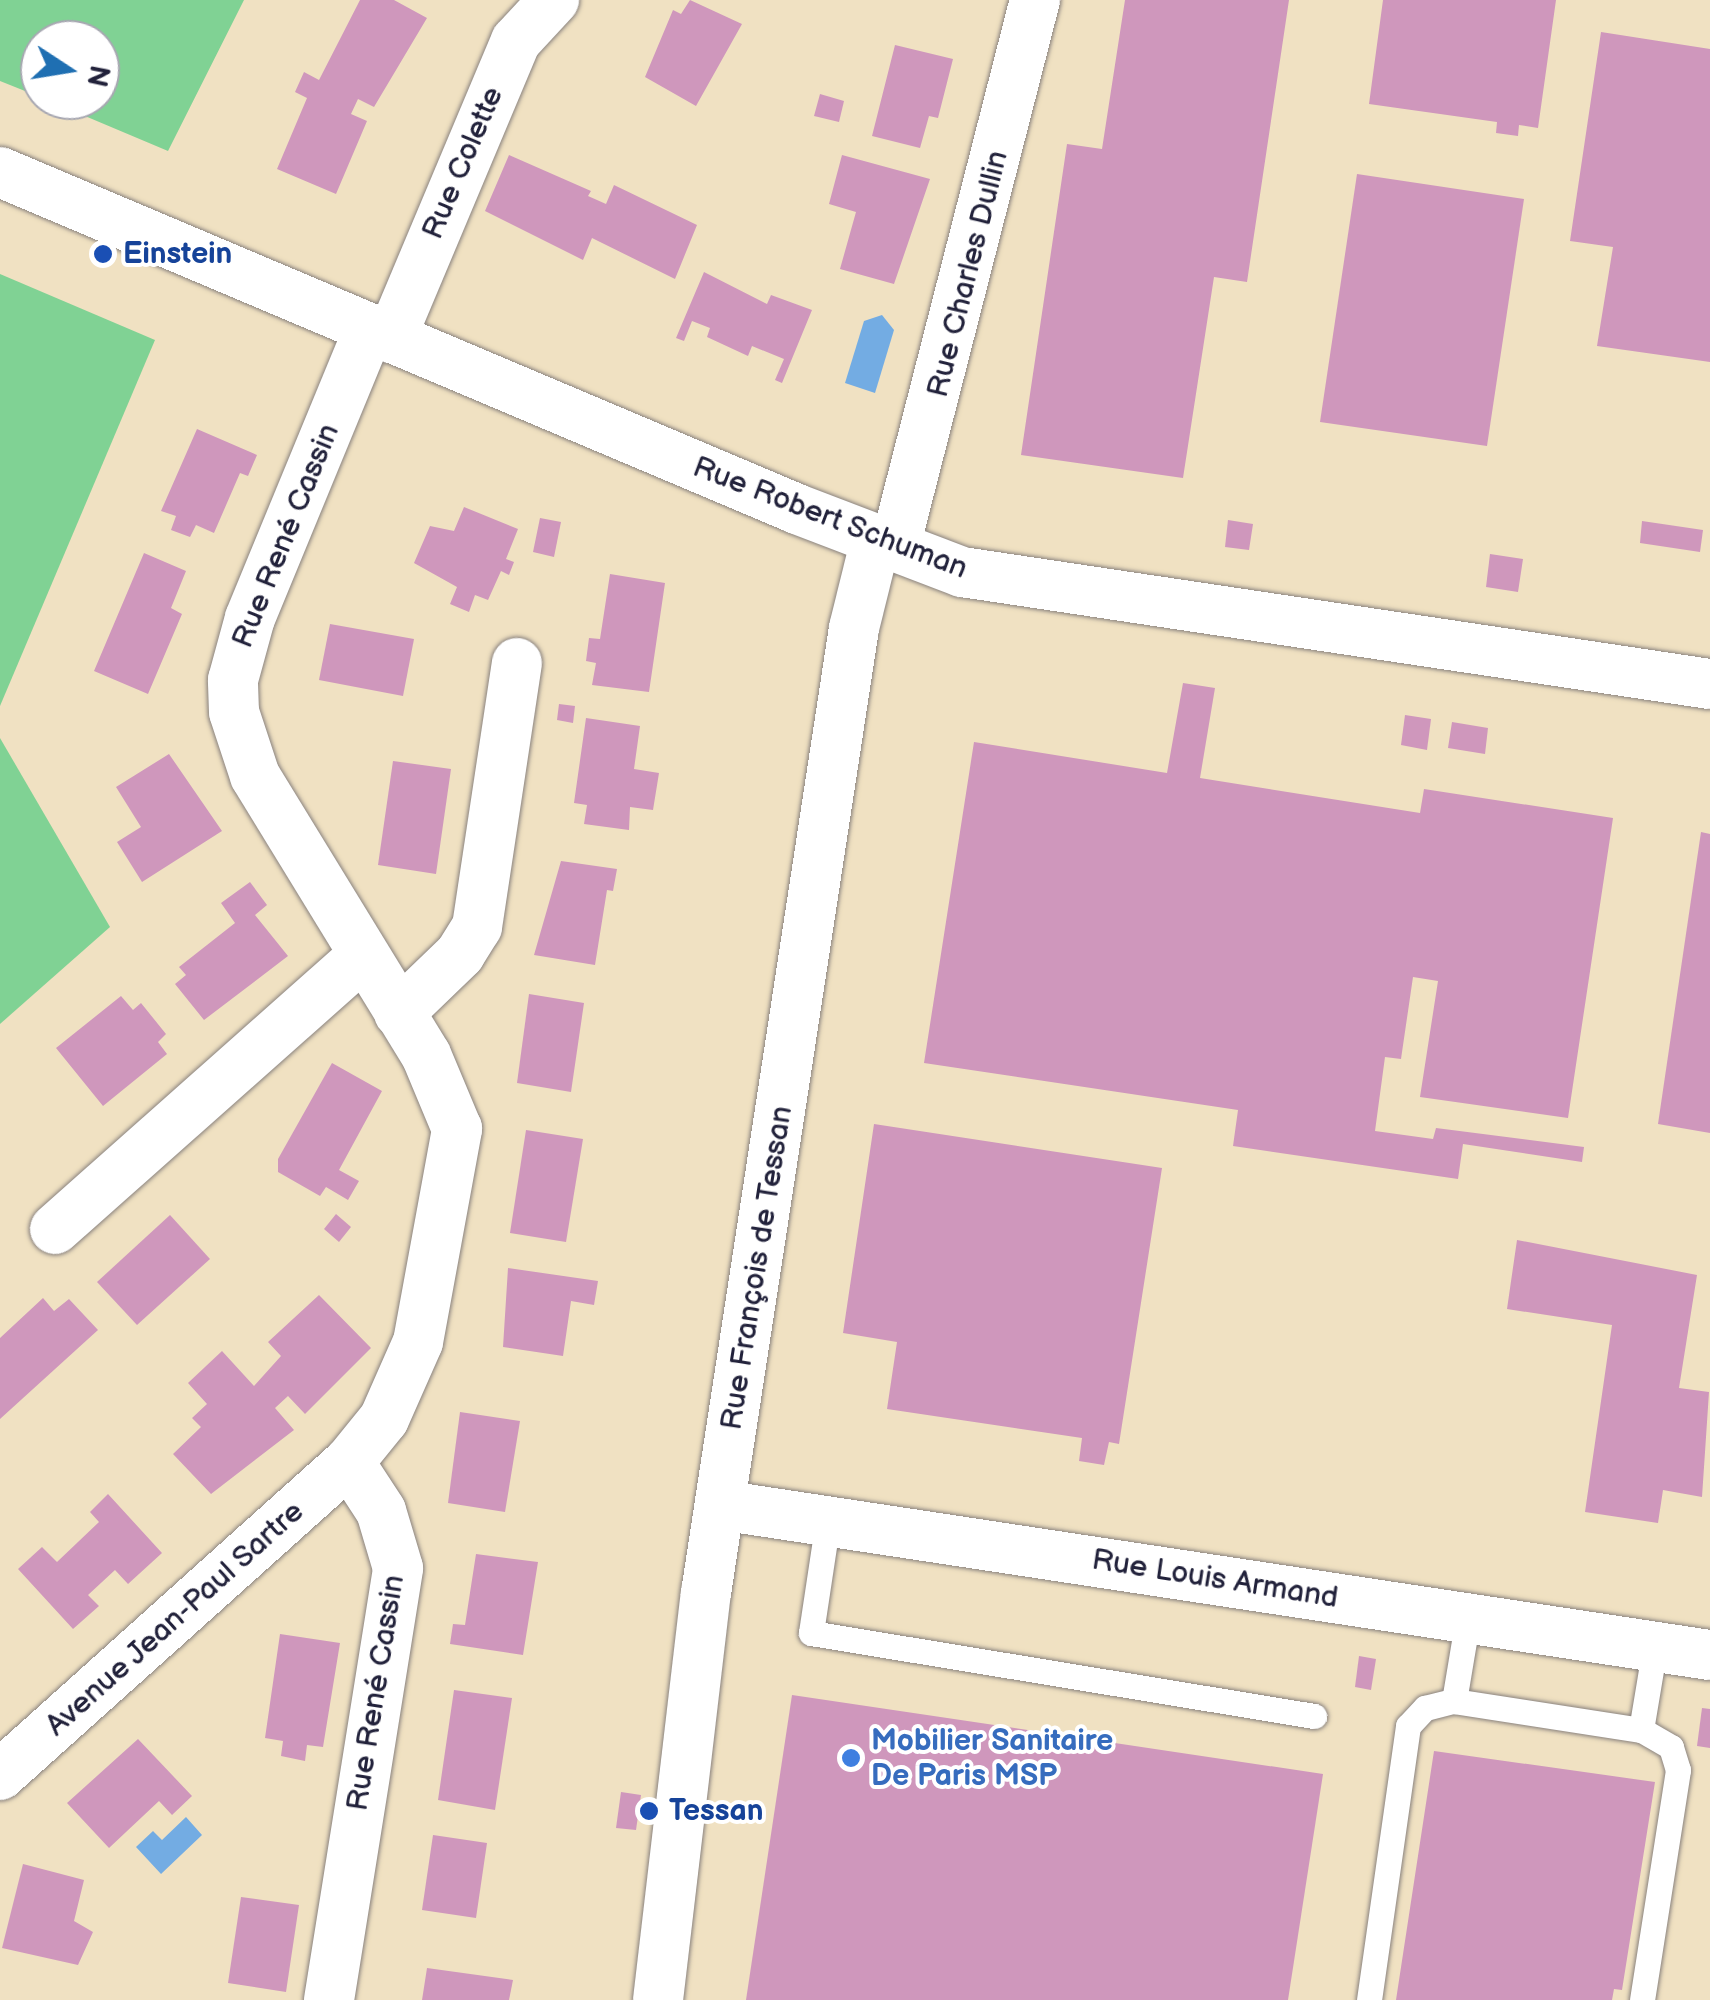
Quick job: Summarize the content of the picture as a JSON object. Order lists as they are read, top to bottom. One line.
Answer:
{"streets":{"street":["Rue Colette","Rue Charles Dullin","Rue Robert Schuman","Rue René Cassin","Rue François de Tessan","Rue Louis Armand","Avenue Jean-Paul Sartre"]},"crossings":[["Rue Colette","Rue Robert Schuman"],["Rue Colette","Rue René Cassin"],["Rue Charles Dullin","Rue Robert Schuman"],["Rue Charles Dullin","Rue François de Tessan"],["Rue Robert Schuman","Rue René Cassin"],["Rue Robert Schuman","Rue François de Tessan"],["Rue René Cassin","Avenue Jean-Paul Sartre"],["Rue François de Tessan","Rue Louis Armand"]],"places":["Einstein","Mobilier Sanitaire De Paris MSP","Tessan"],"north":"right"}
